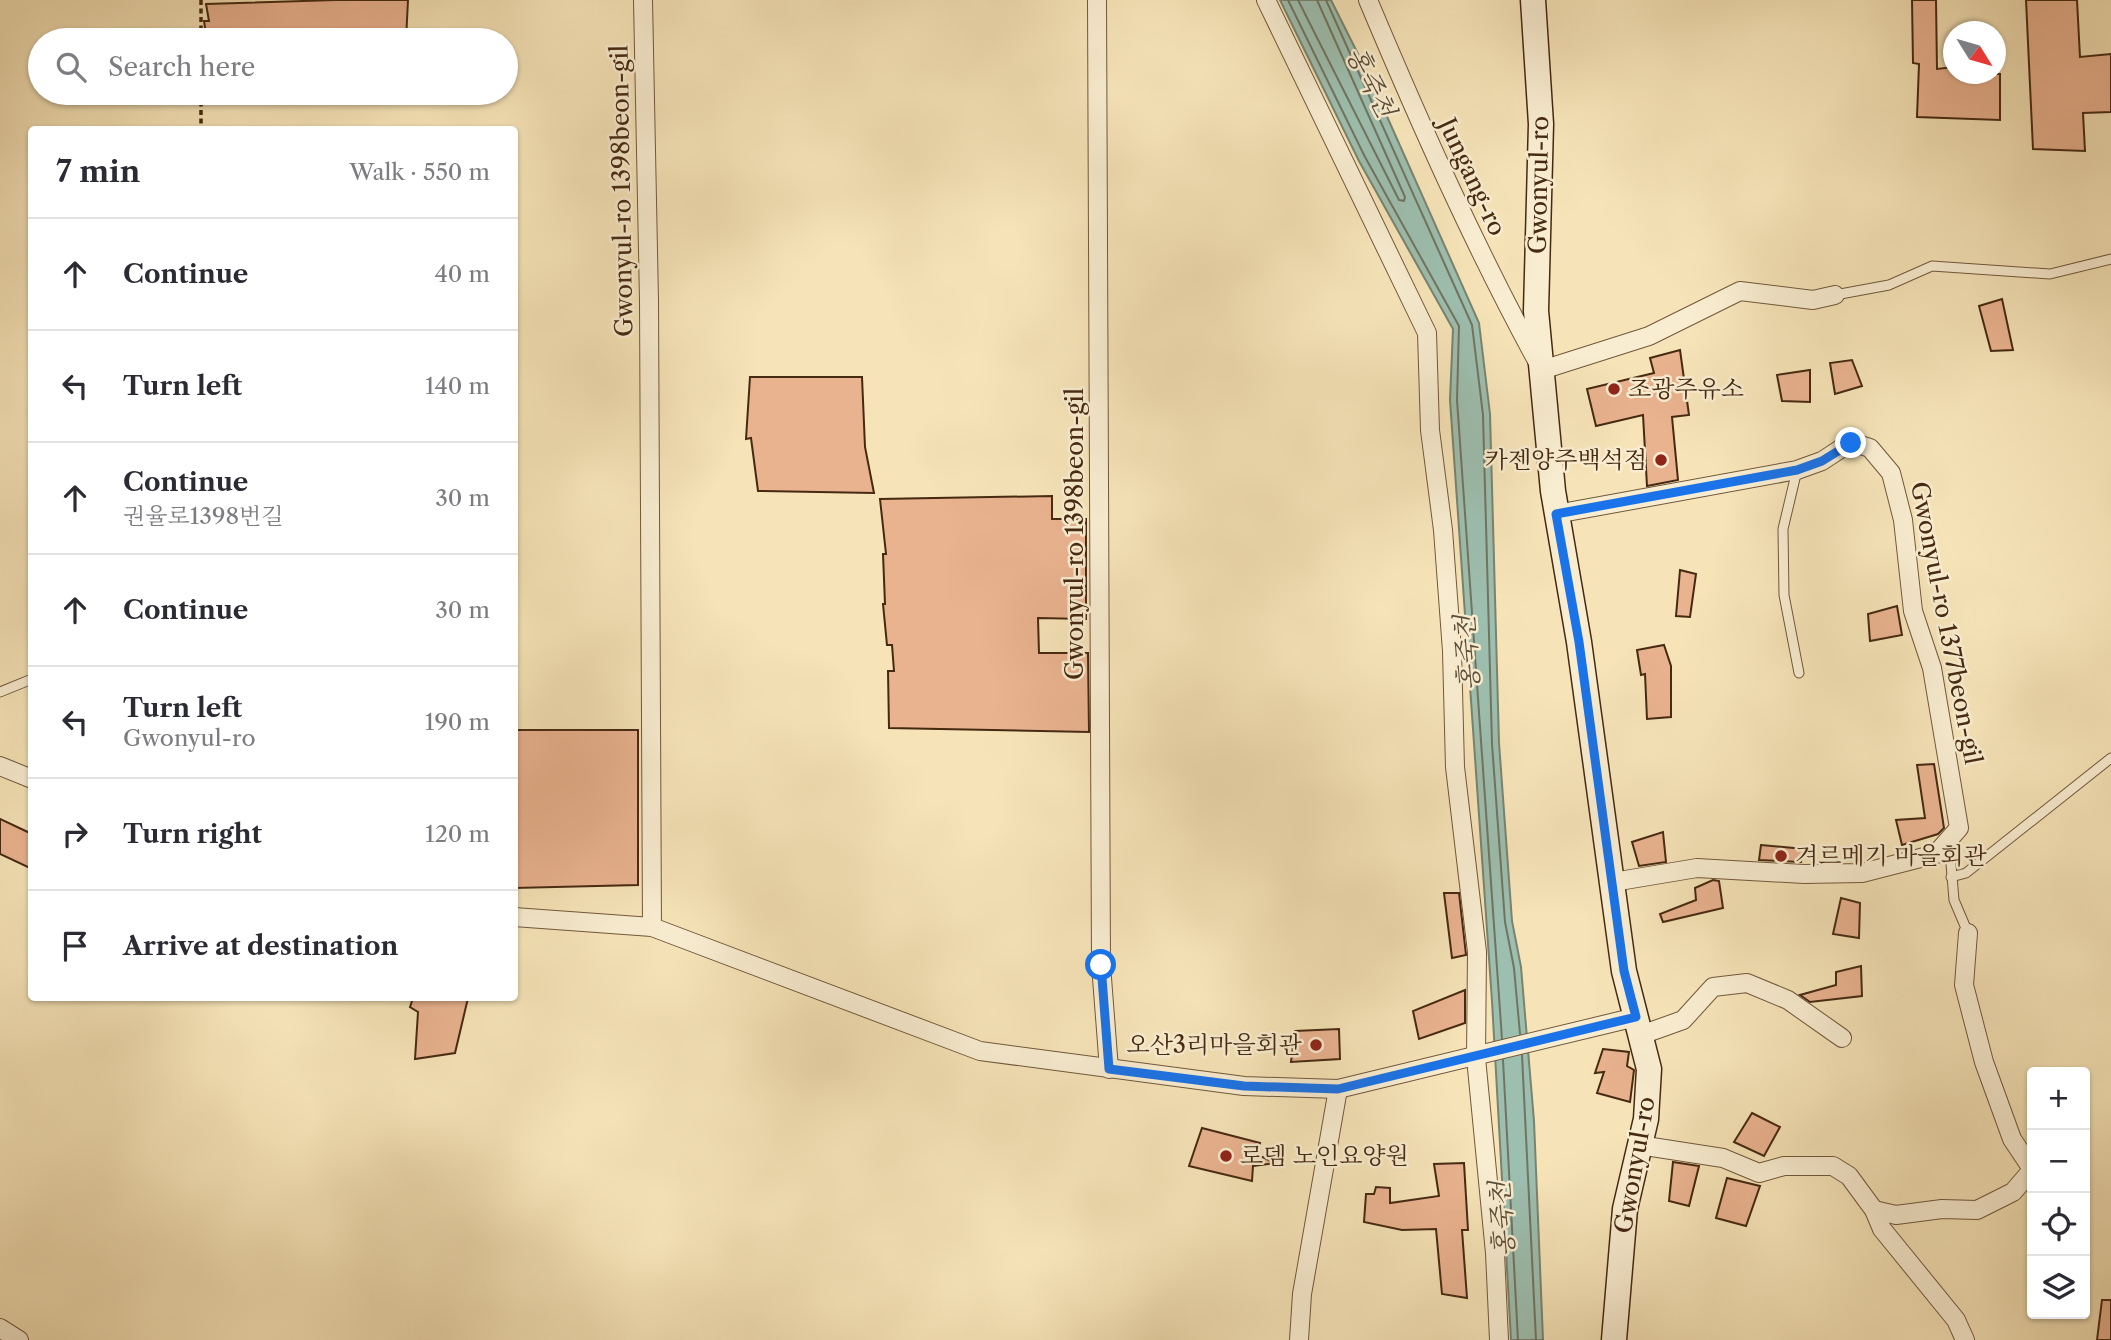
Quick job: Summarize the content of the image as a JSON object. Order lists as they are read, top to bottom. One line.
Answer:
{"streets":{"main road":["Gwonyul-ro"],"street":["Jungang-ro","Gwonyul-ro 1398beon-gil","Gwonyul-ro 1377beon-gil"]},"crossings":[["Jungang-ro","Gwonyul-ro"],["Gwonyul-ro","Gwonyul-ro 1377beon-gil"]],"water":["홍죽천"],"places":["조광주유소","카젠양주백석점","겨르메기 마을회관","오산3리마을회관","로뎀 노인요양원"],"north":"bottom right","page":{"search":"Search here","heading":["7 min","Walk · 550 m"],"list":[["Continue","40 m"],["Turn left","140 m"],["Continue","권율로1398번길","30 m"],["Continue","30 m"],["Turn left","Gwonyul-ro","190 m"],["Turn right","120 m"],"Arrive at destination"],"map_buttons":["+","−"]}}
